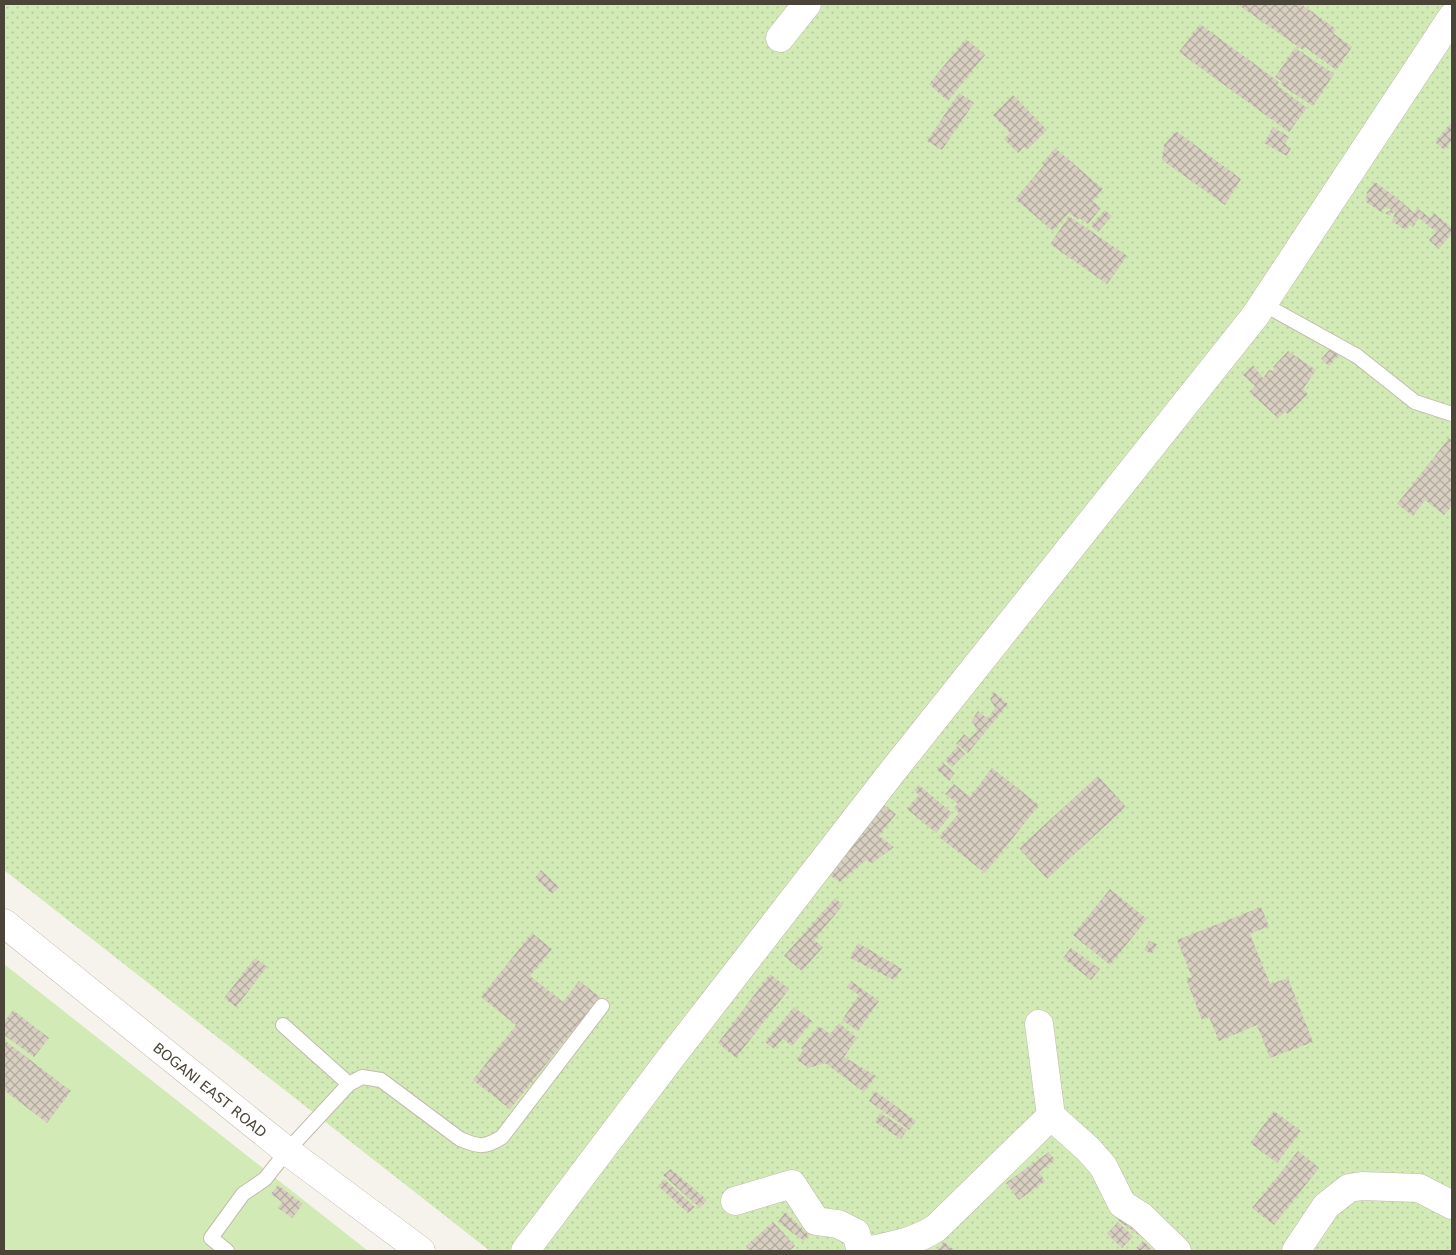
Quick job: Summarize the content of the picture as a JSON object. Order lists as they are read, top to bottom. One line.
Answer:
{"streets":{"street":["BOGANI EAST ROAD"]}}
